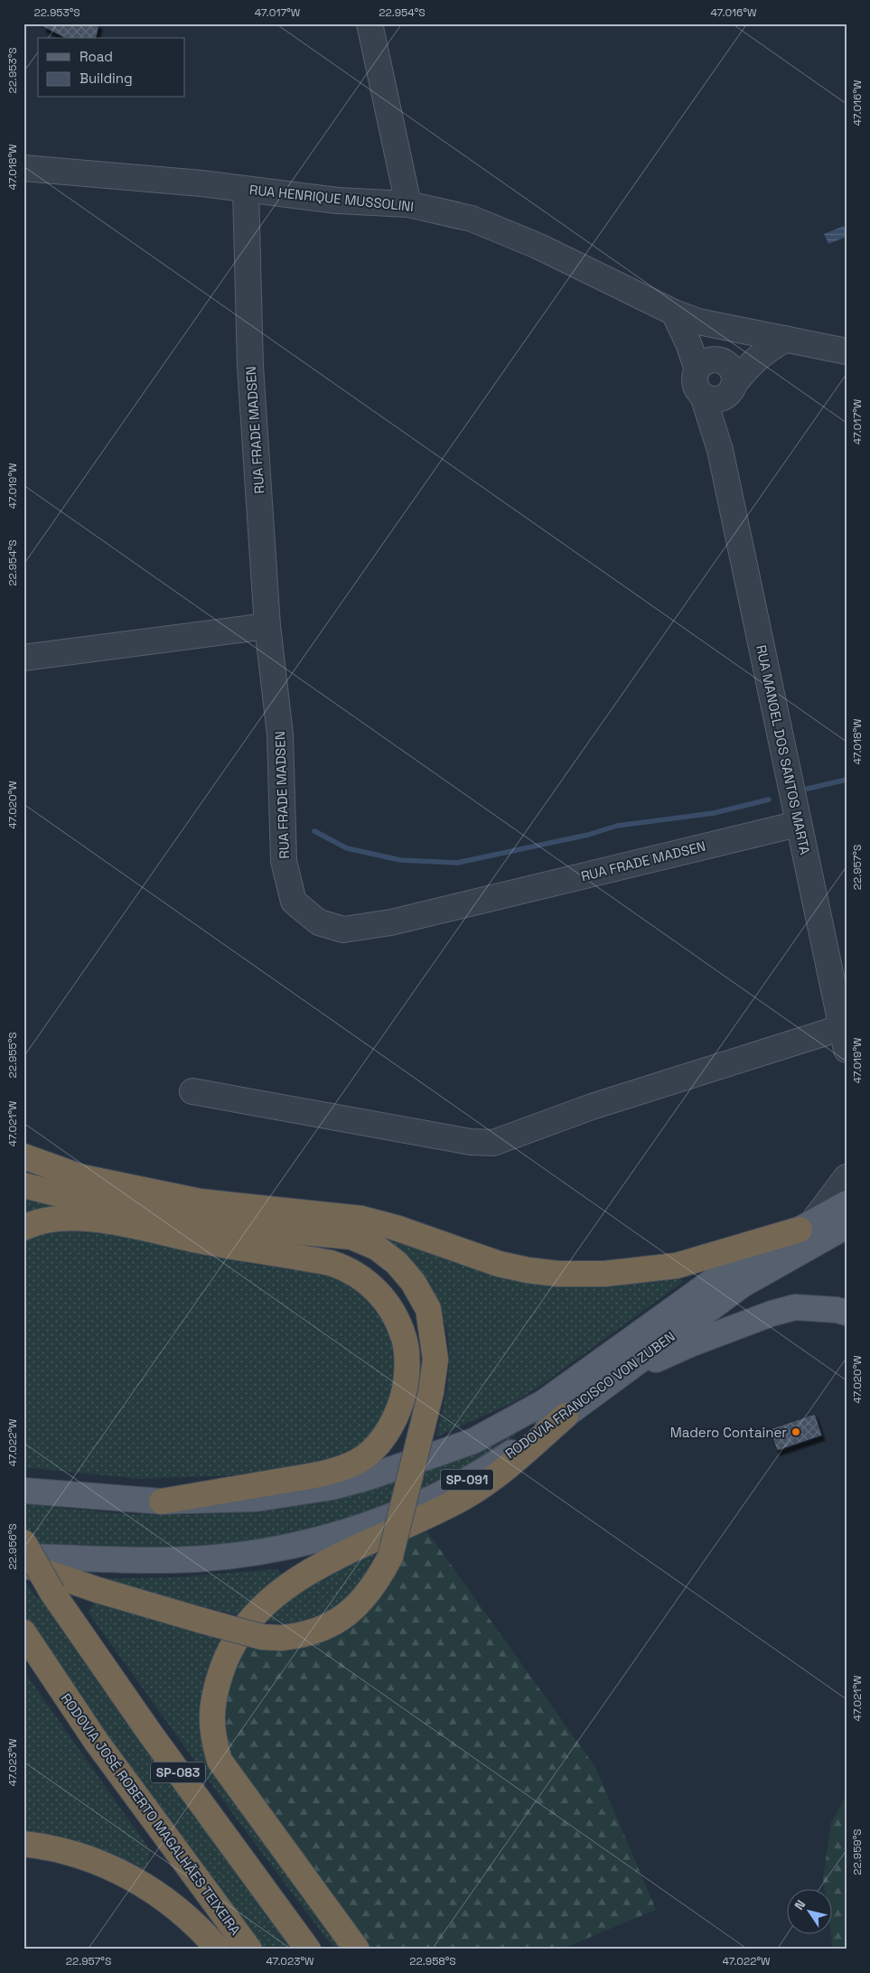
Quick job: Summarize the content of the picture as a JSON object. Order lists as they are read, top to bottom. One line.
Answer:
{"streets":{"highway":["SP-083","RODOVIA JOSÉ ROBERTO MAGALHÃES TEIXEIRA"],"main road":["RODOVIA FRANCISCO VON ZUBEN","SP-091"],"street":["RUA HENRIQUE MUSSOLINI","RUA FRADE MADSEN","RUA MANOEL DOS SANTOS MARTA"]},"crossings":[["RUA HENRIQUE MUSSOLINI","RUA FRADE MADSEN"],["RUA HENRIQUE MUSSOLINI","RUA MANOEL DOS SANTOS MARTA"],["RUA FRADE MADSEN","RUA MANOEL DOS SANTOS MARTA"]],"places":["Madero Container"],"legend":["Road","Building"],"north":"top left","coordinates":["22.953°S","47.017°W","22.954°S","47.016°W","47.018°W","47.019°W","47.020°W","22.957°S","22.955°S","47.021°W","47.022°W","22.956°S","47.023°W","22.959°S","22.958°S"]}
